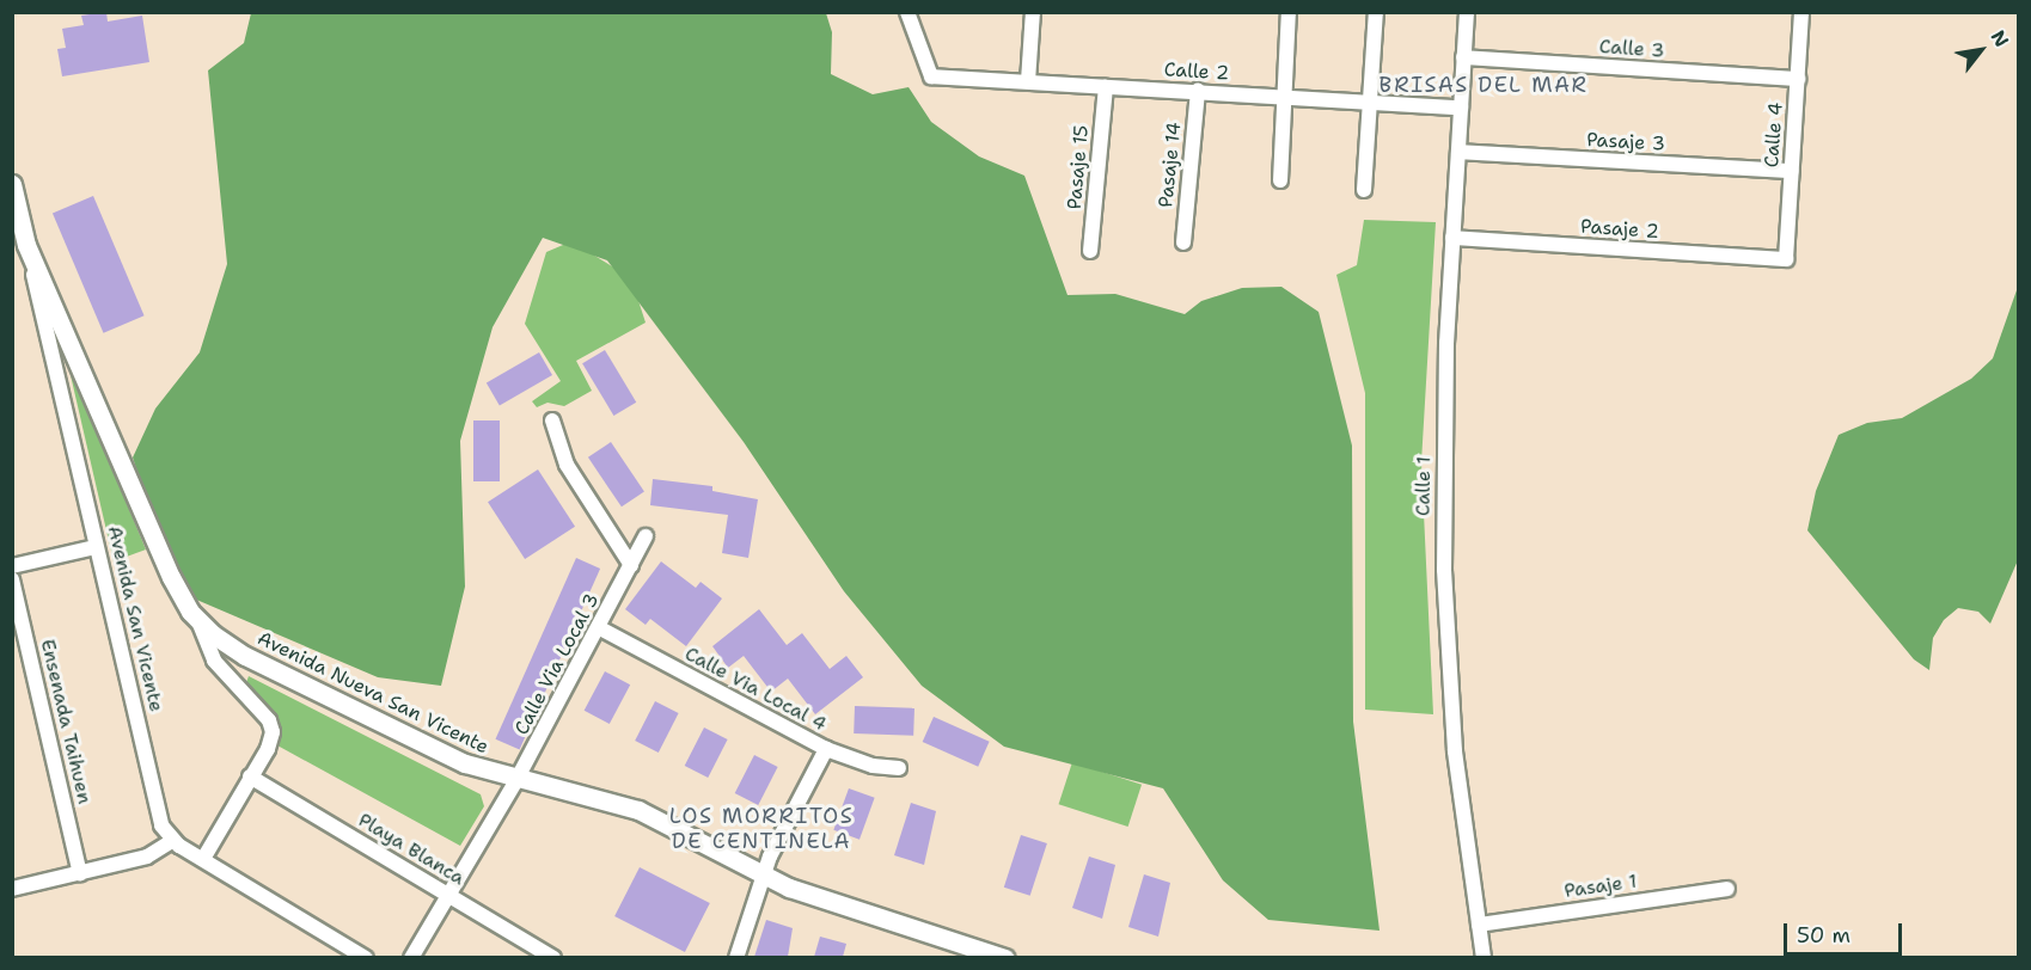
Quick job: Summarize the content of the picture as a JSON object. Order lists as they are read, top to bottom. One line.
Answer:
{"streets":{"street":["Calle 3","Calle 2","Calle 4","Pasaje 3","Pasaje 14","Pasaje 15","Pasaje 2","Calle 1","Avenida San Vicente","Calle Via Local 3","Calle Via Local 4","Avenida Nueva San Vicente","Ensenada Taihuen","Playa Blanca","Pasaje 1"]},"crossings":[["Calle 3","Calle 4"],["Calle 3","Calle 1"],["Calle 2","Pasaje 14"],["Calle 2","Pasaje 15"],["Calle 2","Calle 1"],["Calle 4","Pasaje 3"],["Calle 4","Pasaje 2"],["Pasaje 3","Calle 1"],["Pasaje 2","Calle 1"],["Calle 1","Pasaje 1"],["Avenida San Vicente","Avenida Nueva San Vicente"],["Calle Via Local 3","Calle Via Local 4"],["Calle Via Local 3","Avenida Nueva San Vicente"],["Calle Via Local 3","Playa Blanca"]],"districts":["BRISAS DEL MAR","LOS MORRITOS DE CENTINELA"],"scale_bar":"50 m","north":"top right"}
